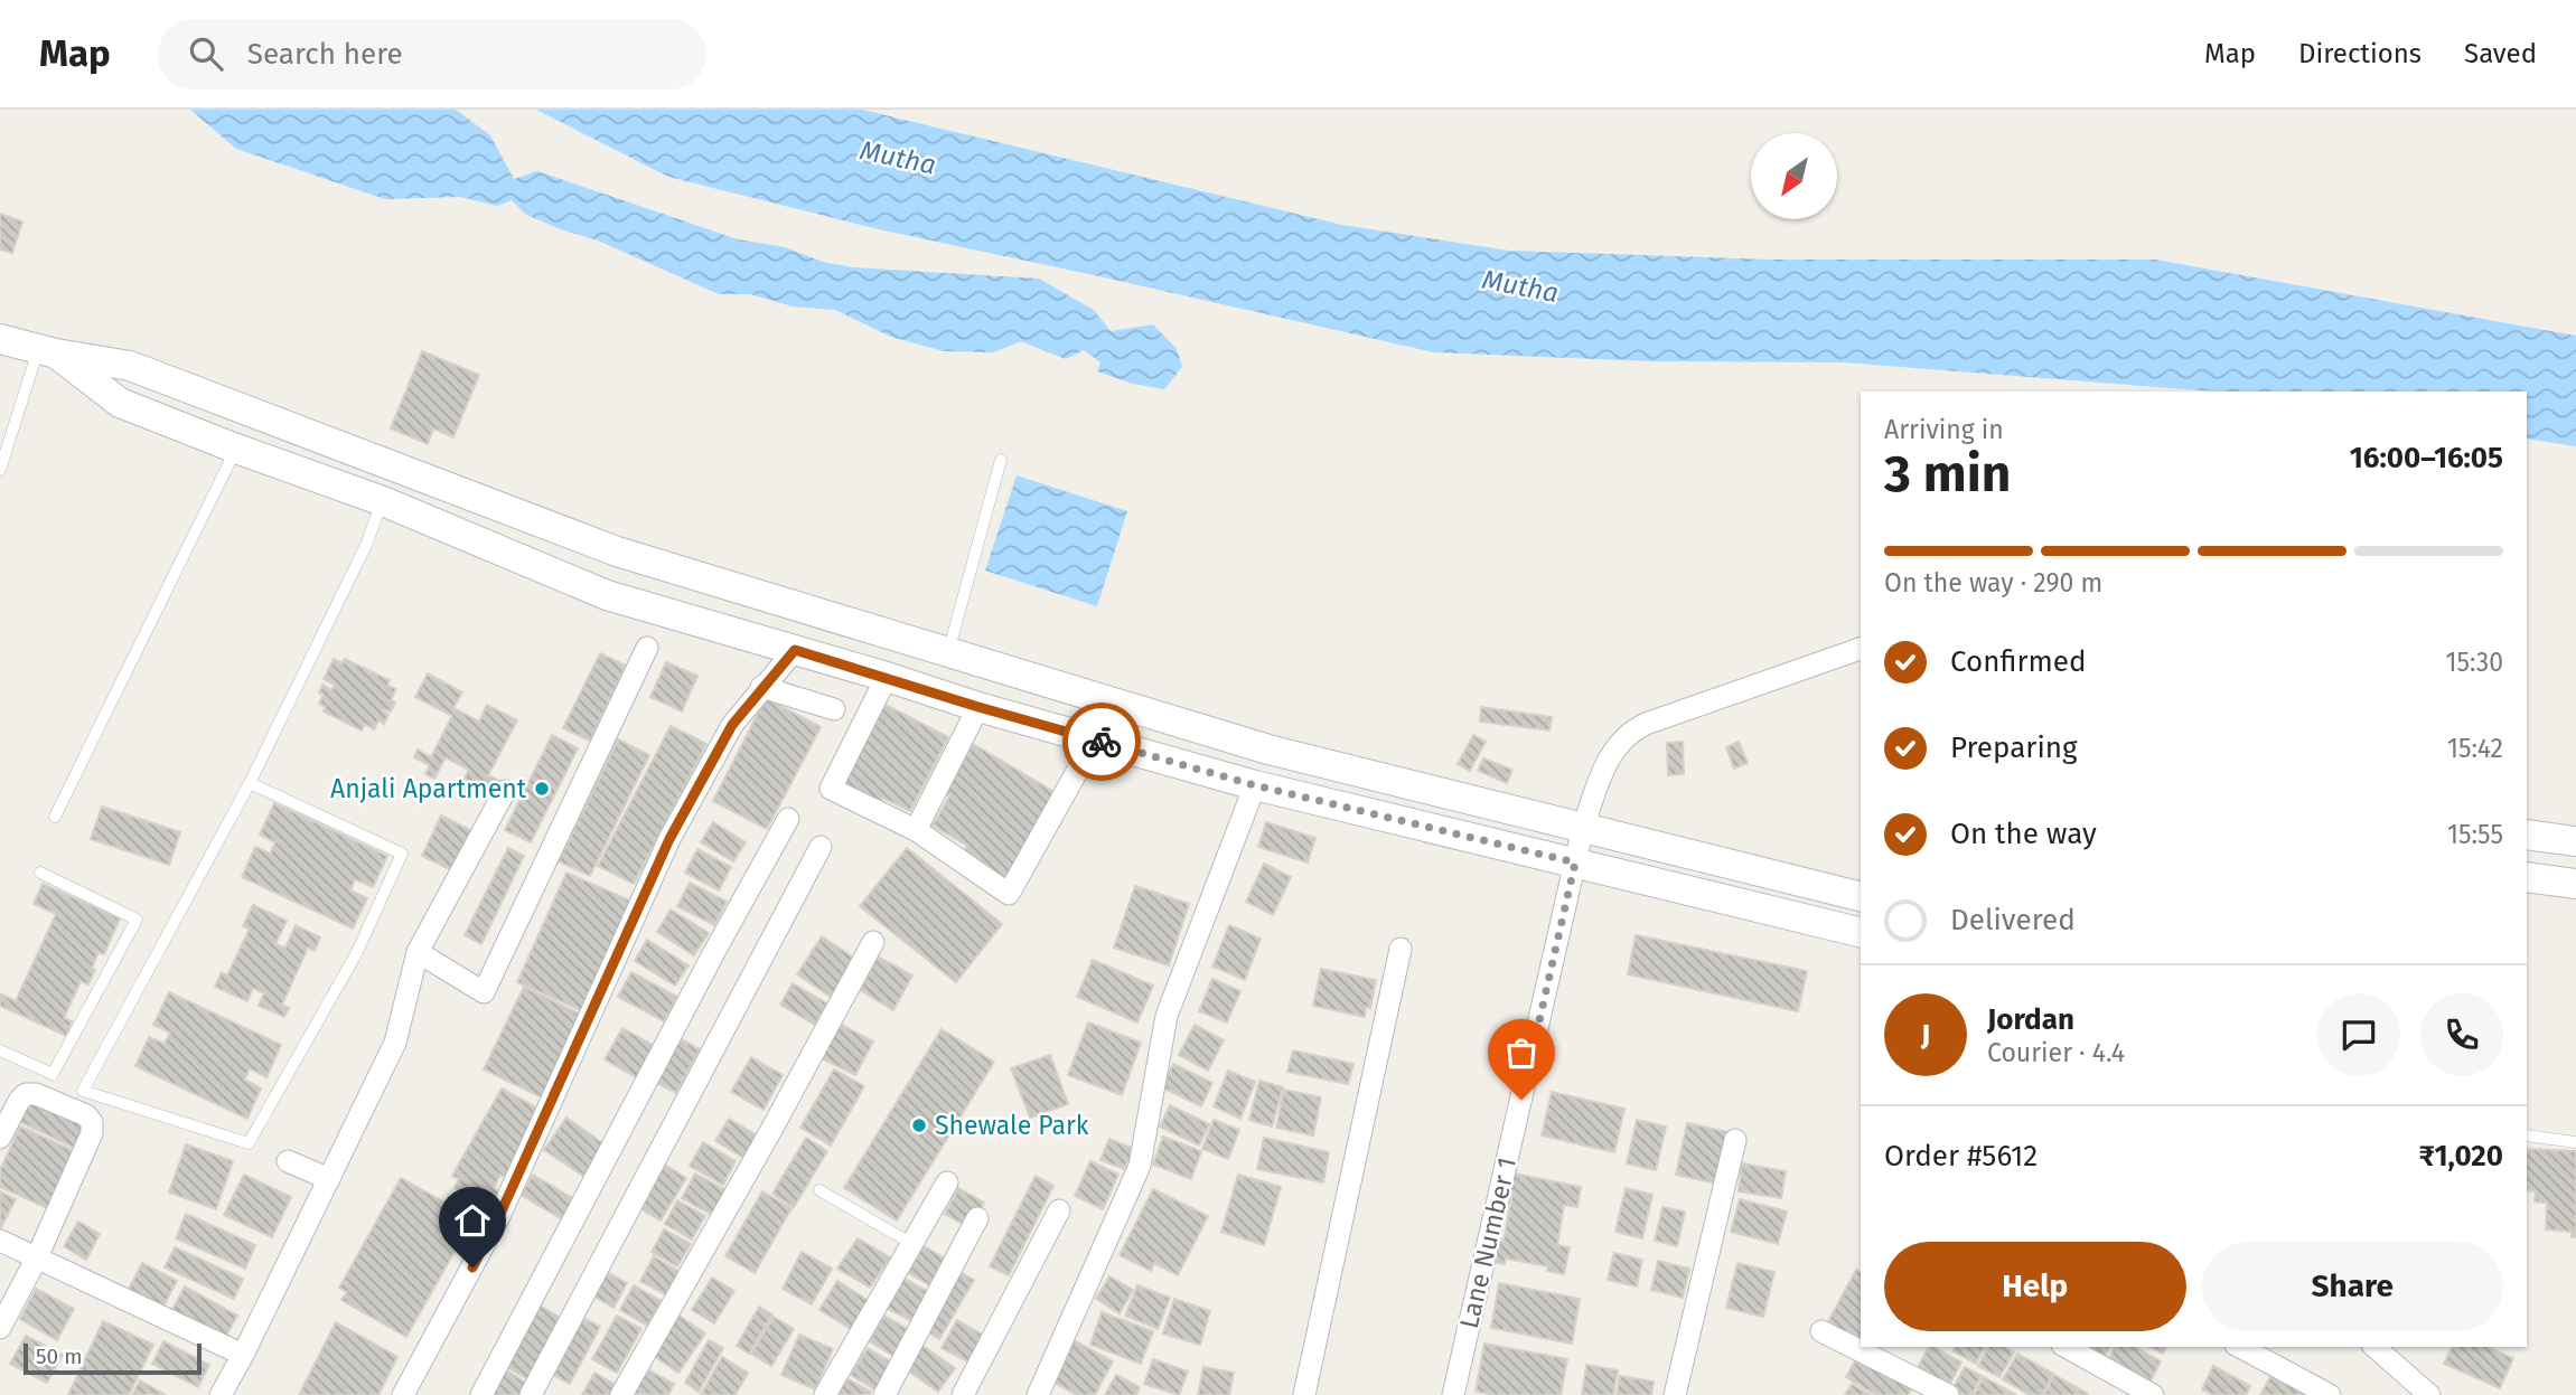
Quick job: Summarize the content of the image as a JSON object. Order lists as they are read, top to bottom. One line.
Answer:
{"streets":{"street":["Lane Number 1"]},"water":["Mutha"],"places":["Anjali Apartment","Shewale Park"],"scale_bar":"50 m","north":"bottom left","page":{"header":"Map","search":"Search here","nav":["Map","Directions","Saved"],"heading":["3 min","Arriving in","16:00–16:05"],"panel":["Jordan","Courier · 4.4","Order #5612","₹1,020"],"bar":"On the way · 290 m","list":[["Confirmed","15:30"],["Preparing","15:42"],["On the way","15:55"],"Delivered"],"round":"J","buttons":["Help","Share"],"scale":"50 m"}}
